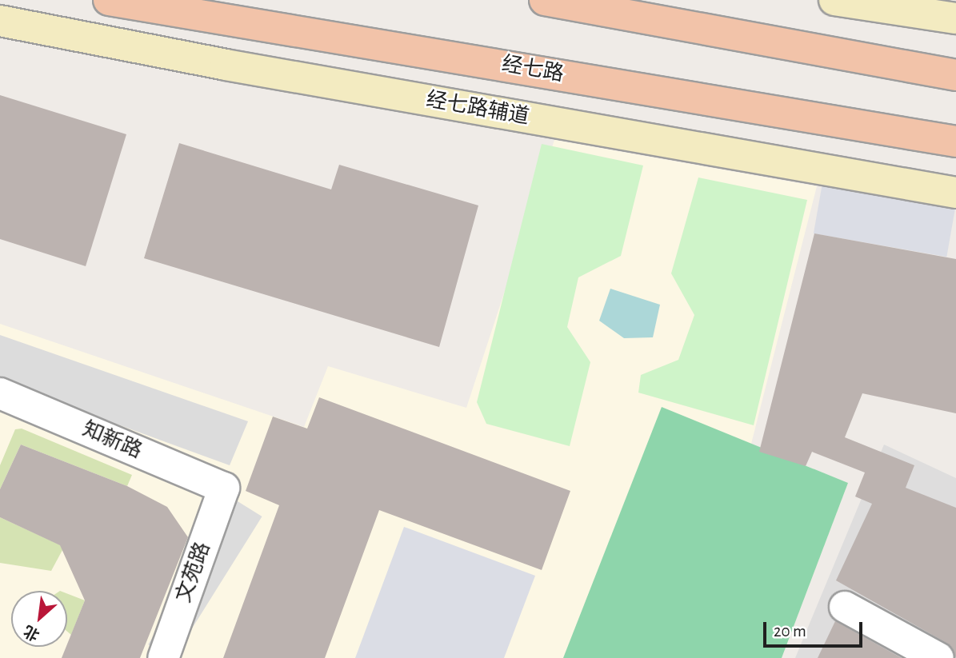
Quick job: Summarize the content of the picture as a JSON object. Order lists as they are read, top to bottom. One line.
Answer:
{"streets":{"main road":["经七路"],"street":["经七路辅道","知新路","文苑路"]},"crossings":[["知新路","文苑路"]],"scale_bar":"20 m","north":"bottom left"}
